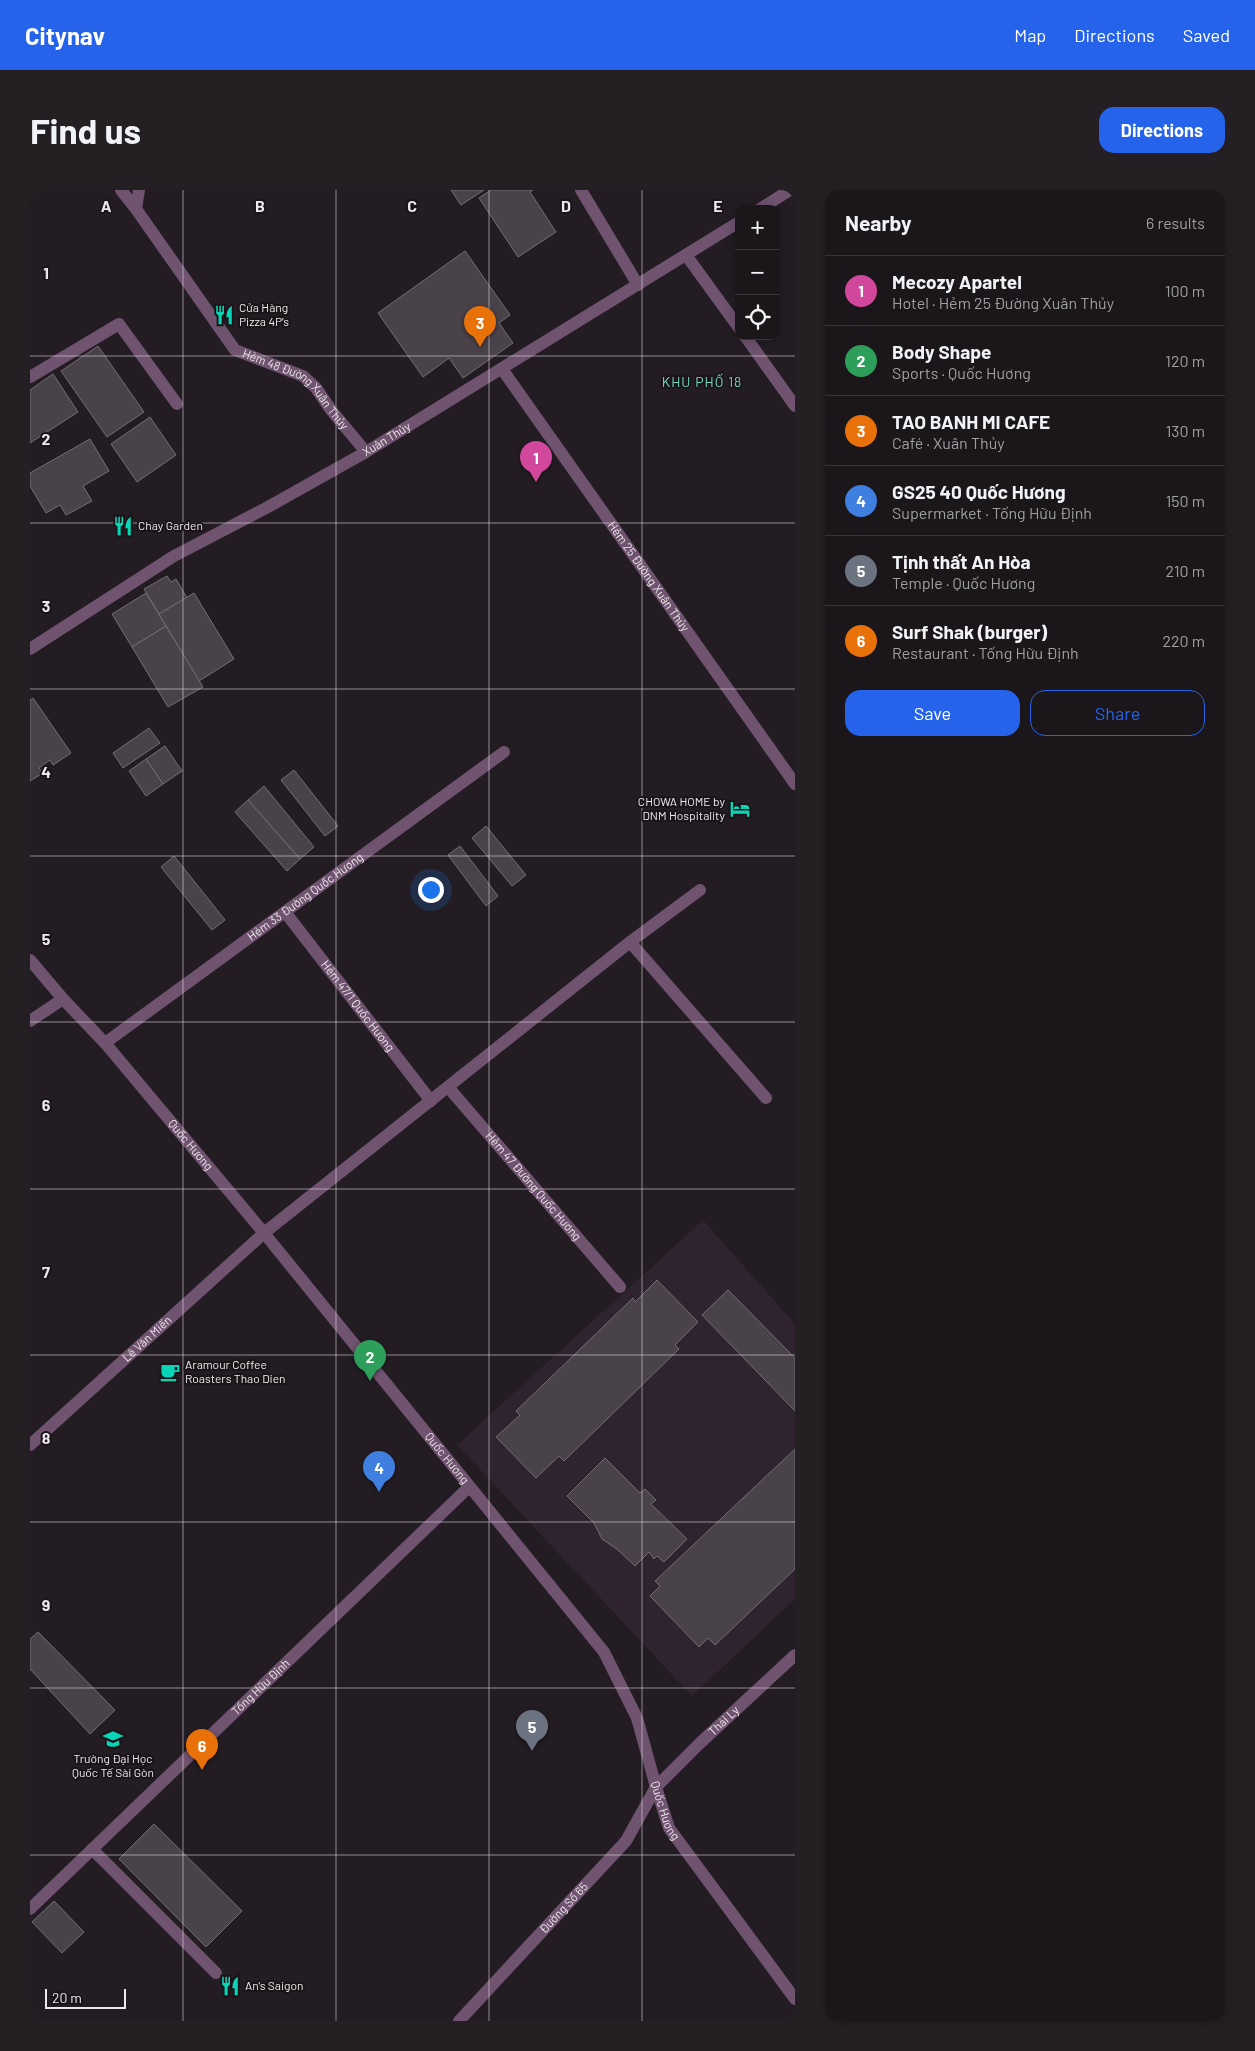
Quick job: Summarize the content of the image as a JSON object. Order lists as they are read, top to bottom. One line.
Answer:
{"streets":{"street":["Hẻm 48 Đường Xuân Thủy","Xuân Thủy","Hẻm 25 Đường Xuân Thủy","Hẻm 33 Đường Quốc Hương","Hẻm 47/1 Quốc Hương","Quốc Hương","Hẻm 47 Đường Quốc Hương","Lê Văn Miến","Tống Hữu Định","Thái Ly","Đường Số 65"]},"crossings":[["Hẻm 48 Đường Xuân Thủy","Xuân Thủy"],["Xuân Thủy","Hẻm 25 Đường Xuân Thủy"],["Hẻm 33 Đường Quốc Hương","Hẻm 47/1 Quốc Hương"],["Hẻm 33 Đường Quốc Hương","Quốc Hương"],["Quốc Hương","Lê Văn Miến"],["Quốc Hương","Tống Hữu Định"],["Quốc Hương","Thái Ly"],["Quốc Hương","Đường Số 65"],["Thái Ly","Đường Số 65"]],"districts":["KHU PHỐ 18"],"places":{"restaurant":["Cửa Hàng Pizza 4P's","Chay Garden","An's Saigon"],"hotel":["CHOWA HOME by DNM Hospitality"],"cafe":["Aramour Coffee Roasters Thao Dien"],"school or university":["Trường Đại Học Quốc Tế Sài Gòn"]},"scale_bar":"20 m","page":{"header":"Citynav","nav":["Map","Directions","Saved"],"buttons":["Directions",["Save","Share"]],"title":"Find us","heading":["Nearby","6 results"],"map_buttons":["+","−"],"list":[{"mark":"1","name":"Mecozy Apartel","note":"Hotel · Hẻm 25 Đường Xuân Thủy","value":"100 m"},{"mark":"2","name":"Body Shape","note":"Sports · Quốc Hương","value":"120 m"},{"mark":"3","name":"TAO BANH MI CAFE","note":"Café · Xuân Thủy","value":"130 m"},{"mark":"4","name":"GS25 40 Quốc Hương","note":"Supermarket · Tống Hữu Định","value":"150 m"},{"mark":"5","name":"Tịnh thất An Hòa","note":"Temple · Quốc Hương","value":"210 m"},{"mark":"6","name":"Surf Shak (burger)","note":"Restaurant · Tống Hữu Định","value":"220 m"}],"pins":["3","1","2","4","5","6"],"scale":"20 m"},"grid":{"columns":["A","B","C","D","E"],"rows":["1","2","3","4","5","6","7","8","9"]}}
